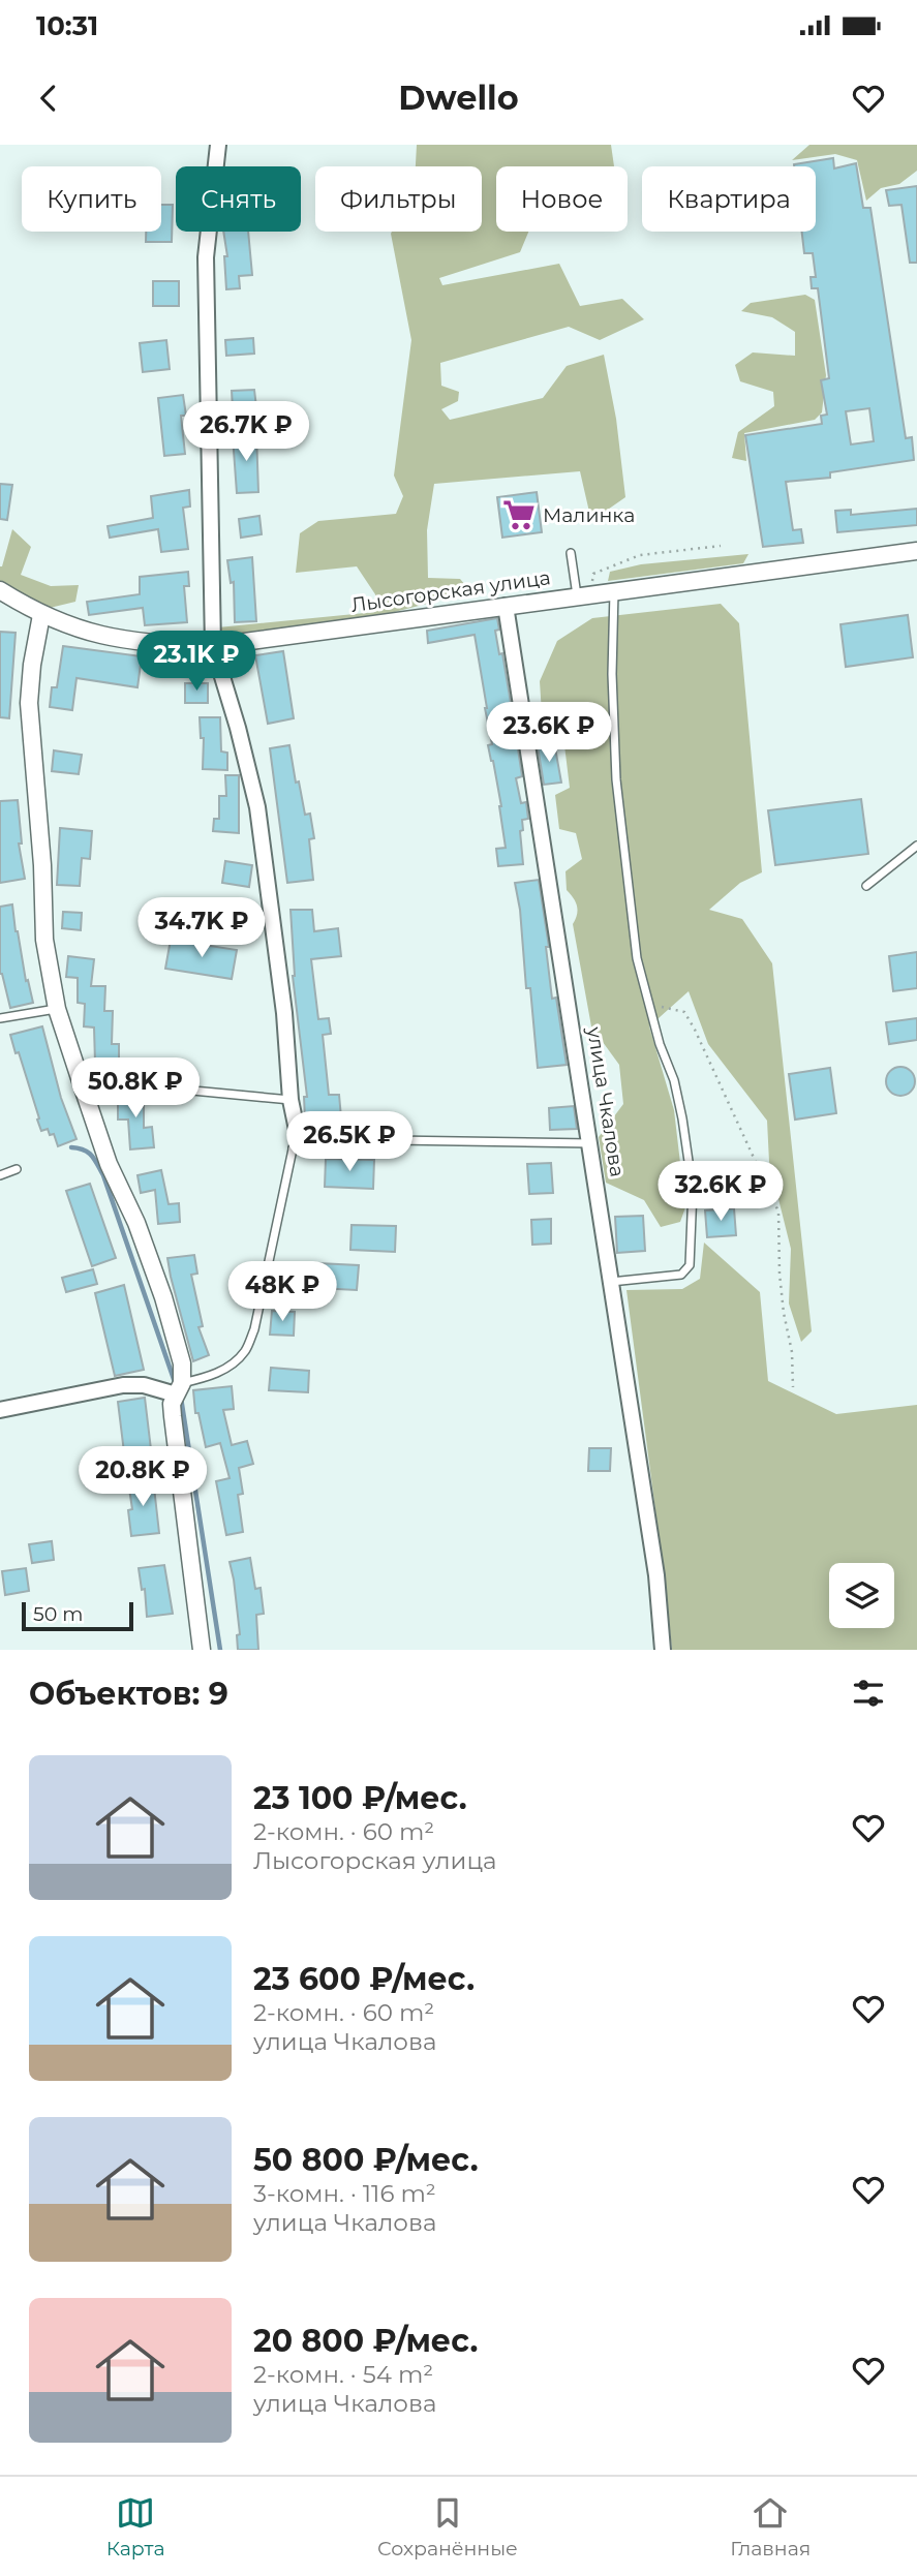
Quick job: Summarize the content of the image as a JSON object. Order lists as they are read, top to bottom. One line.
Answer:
{"streets":{"street":["Лысогорская улица","улица Чкалова"]},"crossings":[["Лысогорская улица","улица Чкалова"]],"places":{"supermarket":["Малинка"]},"scale_bar":"50 m","page":{"status":"10:31","header":"Dwello","chip":["Купить","Снять","Фильтры","Новое","Квартира"],"price":["26.7K ₽","23.1K ₽","23.6K ₽","34.7K ₽","50.8K ₽","26.5K ₽","32.6K ₽","48K ₽","20.8K ₽"],"scale":"50 m","heading":"Объектов: 9","list":[{"name":"23 100 ₽/мес.","note":"2-комн. · 60 m² · Лысогорская улица"},{"name":"23 600 ₽/мес.","note":"2-комн. · 60 m² · улица Чкалова"},{"name":"50 800 ₽/мес.","note":"3-комн. · 116 m² · улица Чкалова"},{"name":"20 800 ₽/мес.","note":"2-комн. · 54 m² · улица Чкалова"}],"tabs":["Карта","Сохранённые","Главная"]}}
